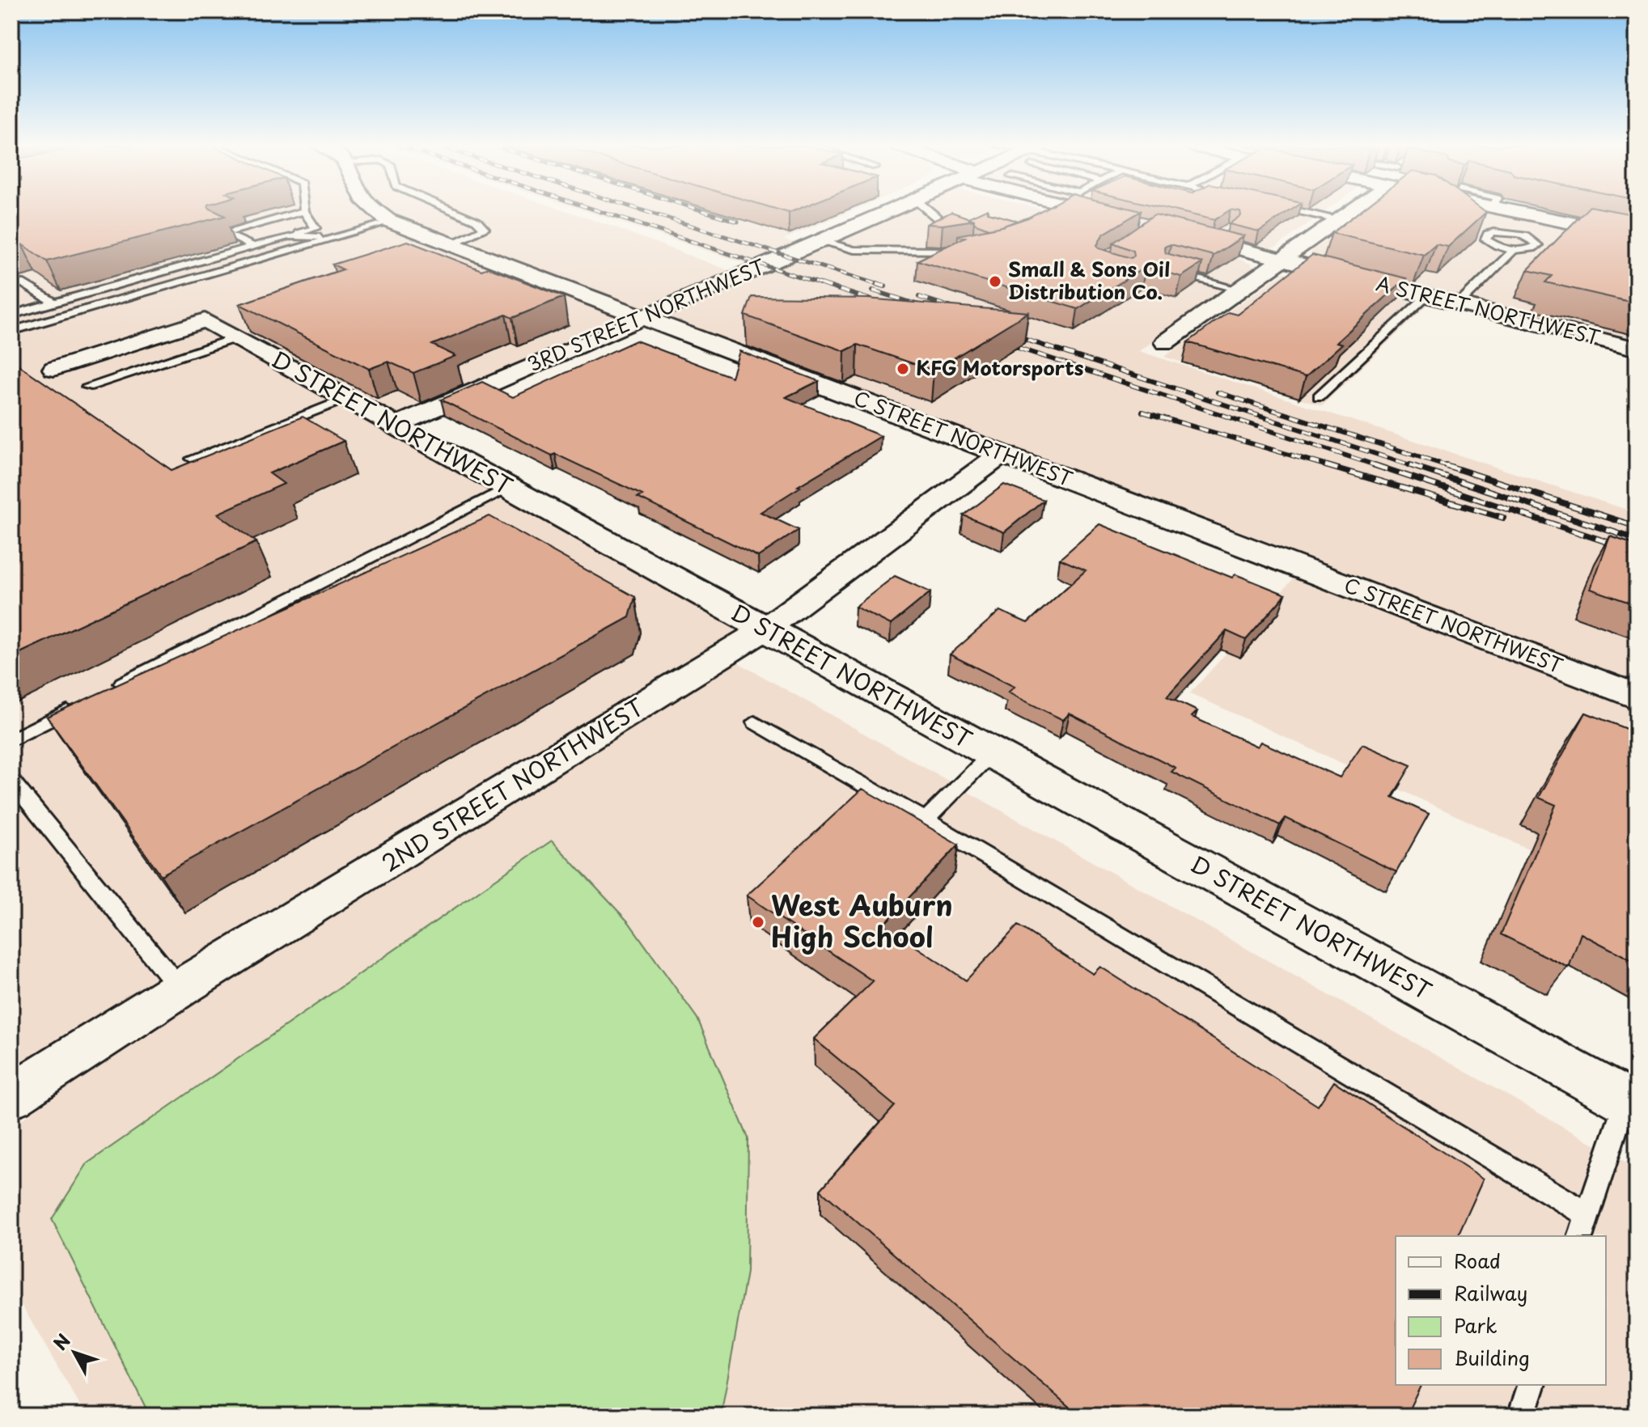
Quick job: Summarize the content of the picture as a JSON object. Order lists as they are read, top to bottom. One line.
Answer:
{"streets":{"street":["A STREET NORTHWEST","3RD STREET NORTHWEST","D STREET NORTHWEST","C STREET NORTHWEST","2ND STREET NORTHWEST"]},"crossings":[["3RD STREET NORTHWEST","D STREET NORTHWEST"],["3RD STREET NORTHWEST","C STREET NORTHWEST"],["D STREET NORTHWEST","2ND STREET NORTHWEST"],["C STREET NORTHWEST","2ND STREET NORTHWEST"]],"places":["Small & Sons Oil Distribution Co.","KFG Motorsports","West Auburn High School"],"legend":["Road","Railway","Park","Building"],"north":"top left"}
